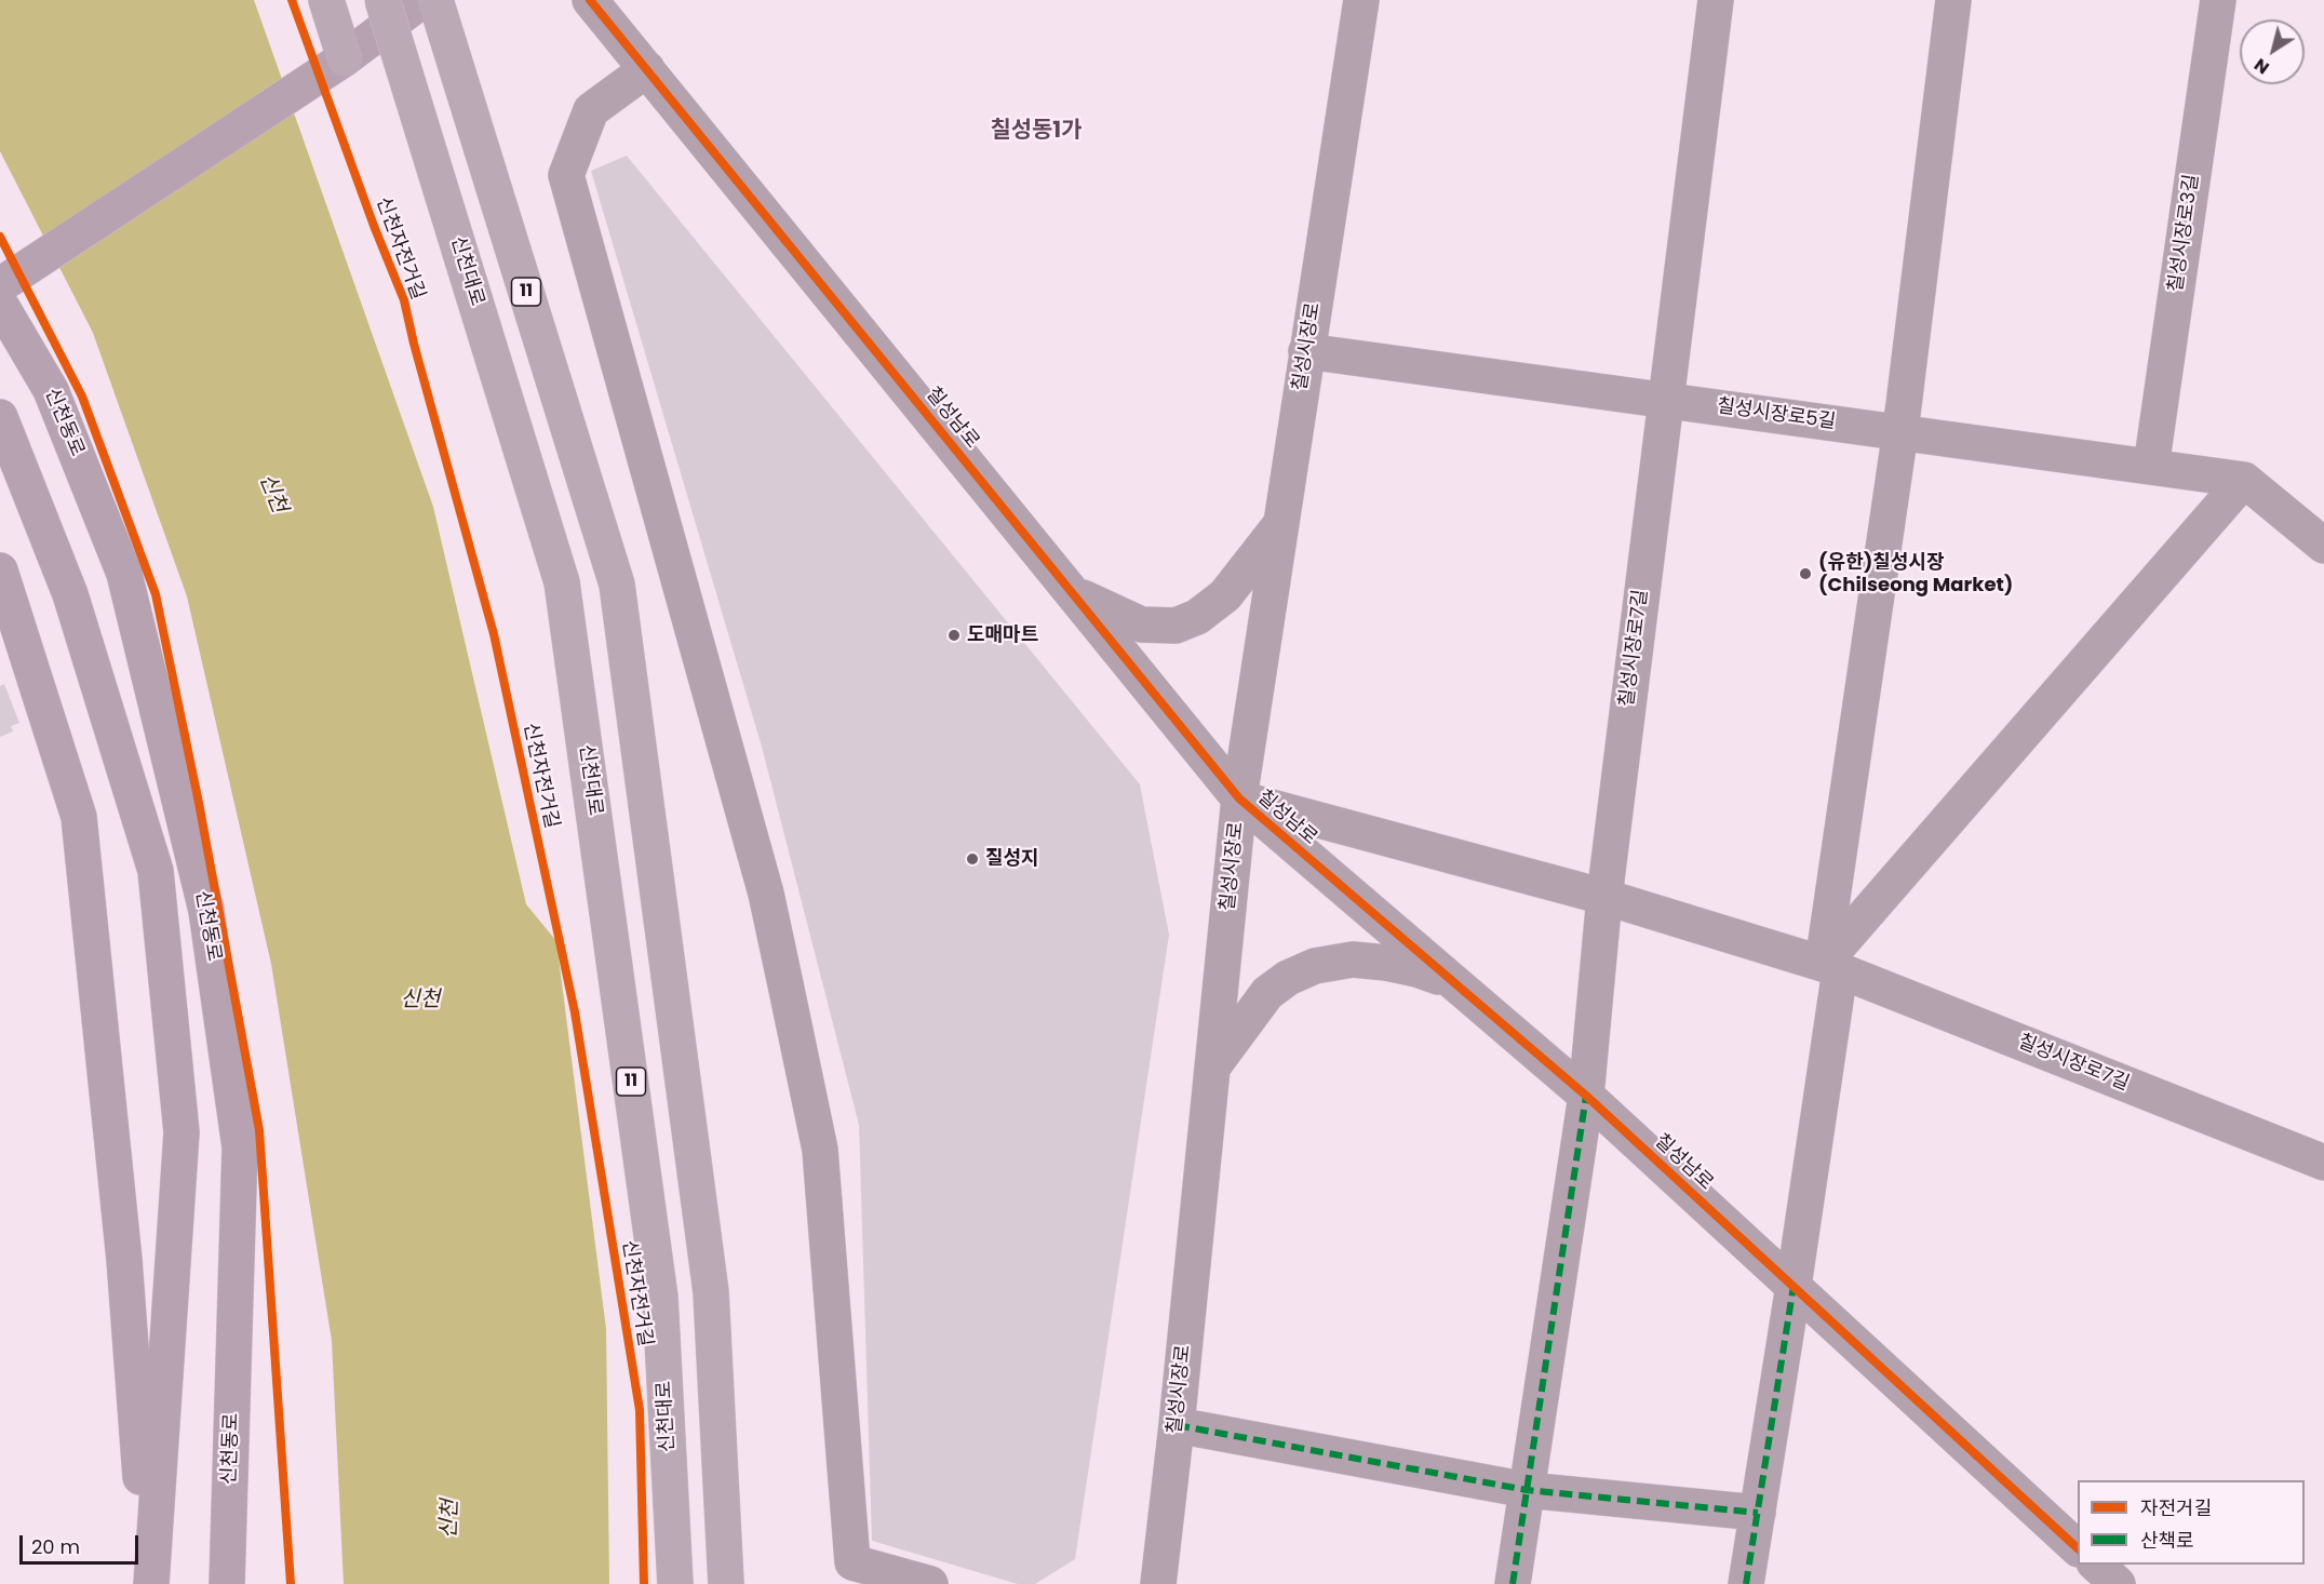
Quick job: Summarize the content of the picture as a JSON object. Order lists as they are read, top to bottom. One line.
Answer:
{"streets":{"highway":["신천대로","11"],"main road":["신천동로"],"street":["칠성시장로3길","칠성시장로","칠성시장로5길","칠성남로","칠성시장로7길"],"cycle path":["신천자전거길"]},"crossings":[["칠성시장로3길","칠성시장로5길"],["칠성시장로","칠성시장로5길"],["칠성시장로","칠성남로"],["칠성시장로","칠성시장로7길"],["칠성시장로5길","칠성시장로7길"],["칠성남로","칠성시장로7길"]],"districts":["칠성동1가"],"water":["신천"],"places":["(유한)칠성시장 (Chilseong Market)","도매마트","질성지"],"legend":["자전거길","산책로"],"scale_bar":"20 m","north":"bottom left"}
